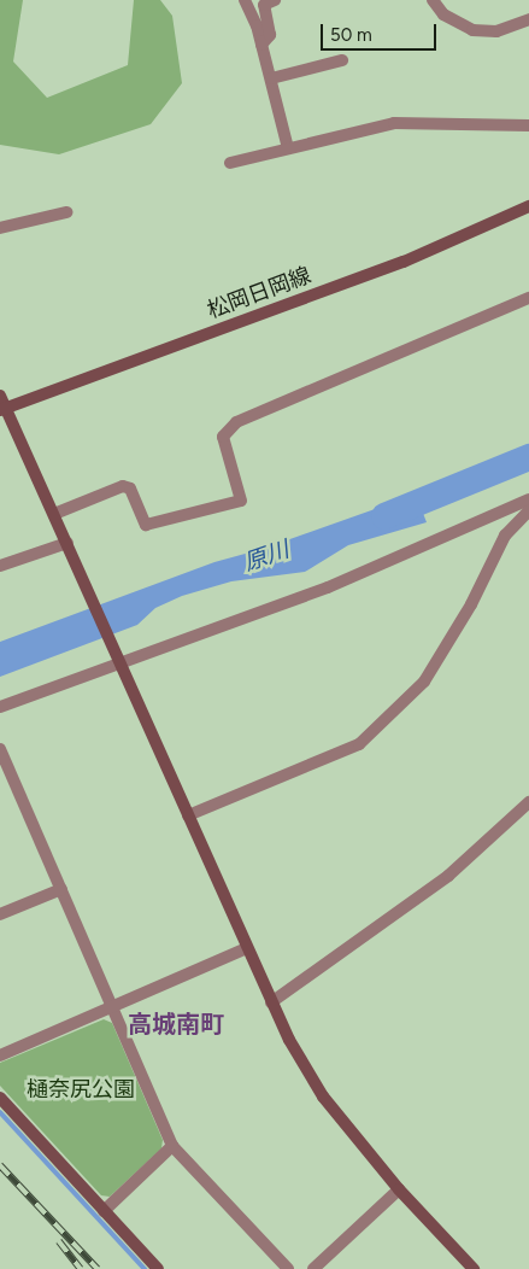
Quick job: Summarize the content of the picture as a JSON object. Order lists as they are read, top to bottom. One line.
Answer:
{"streets":{"street":["松岡日岡線"]},"districts":["高城南町"],"water":["原川"],"parks":["樋奈尻公園"],"scale_bar":"50 m"}
